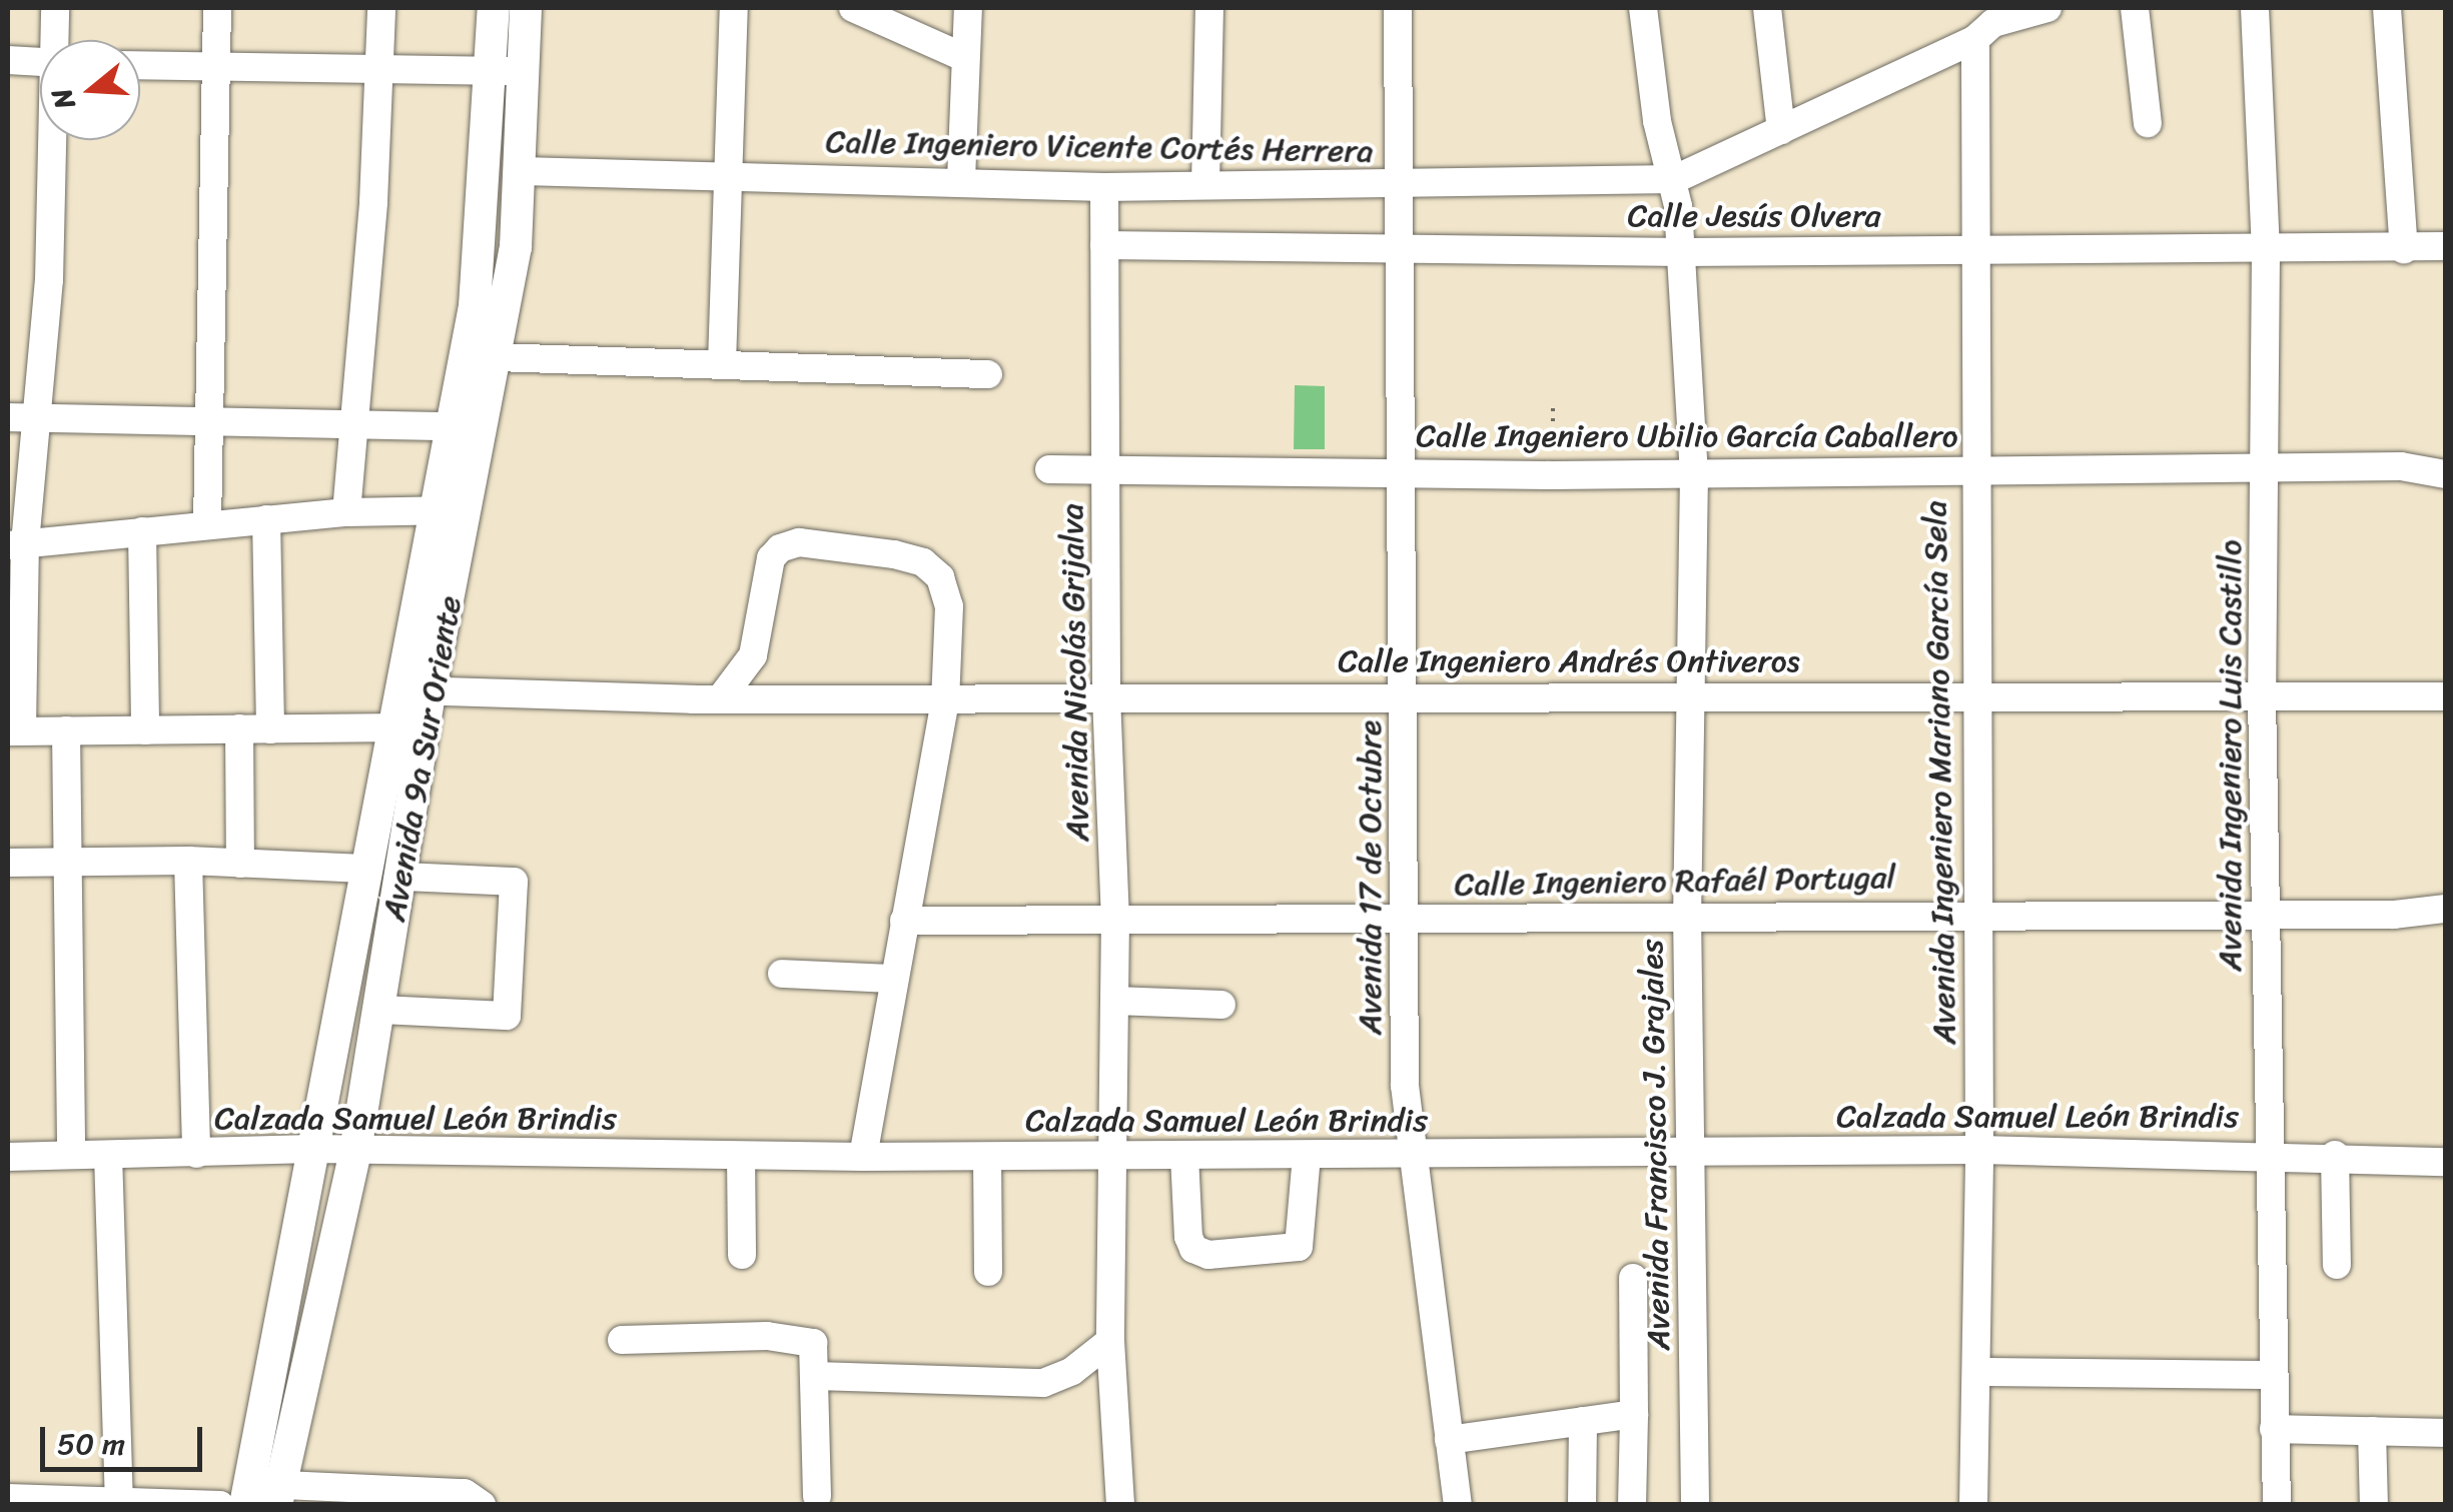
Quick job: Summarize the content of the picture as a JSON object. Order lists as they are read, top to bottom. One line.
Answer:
{"streets":{"main road":["Avenida 9a Sur Oriente"],"street":["Calle Ingeniero Vicente Cortés Herrera","Calle Jesús Olvera","Calle Ingeniero Ubilio García Caballero","Calle Ingeniero Andrés Ontiveros","Avenida Nicolás Grijalva","Avenida Ingeniero Luis Castillo","Avenida Ingeniero Mariano García Sela","Avenida 17 de Octubre","Calle Ingeniero Rafaél Portugal","Calzada Samuel León Brindis","Avenida Francisco J. Grajales"]},"crossings":[["Calle Ingeniero Vicente Cortés Herrera","Avenida Nicolás Grijalva"],["Calle Ingeniero Vicente Cortés Herrera","Avenida 9a Sur Oriente"],["Calle Ingeniero Vicente Cortés Herrera","Avenida 17 de Octubre"],["Calle Ingeniero Vicente Cortés Herrera","Avenida Francisco J. Grajales"],["Calle Jesús Olvera","Avenida Nicolás Grijalva"],["Calle Jesús Olvera","Avenida Ingeniero Luis Castillo"],["Calle Jesús Olvera","Avenida Ingeniero Mariano García Sela"],["Calle Jesús Olvera","Avenida 17 de Octubre"],["Calle Jesús Olvera","Avenida Francisco J. Grajales"],["Calle Ingeniero Ubilio García Caballero","Avenida Nicolás Grijalva"],["Calle Ingeniero Ubilio García Caballero","Avenida Ingeniero Luis Castillo"],["Calle Ingeniero Ubilio García Caballero","Avenida Ingeniero Mariano García Sela"],["Calle Ingeniero Ubilio García Caballero","Avenida 17 de Octubre"],["Calle Ingeniero Ubilio García Caballero","Avenida Francisco J. Grajales"],["Calle Ingeniero Andrés Ontiveros","Avenida Nicolás Grijalva"],["Calle Ingeniero Andrés Ontiveros","Avenida Ingeniero Luis Castillo"],["Calle Ingeniero Andrés Ontiveros","Avenida 9a Sur Oriente"],["Calle Ingeniero Andrés Ontiveros","Avenida Ingeniero Mariano García Sela"],["Calle Ingeniero Andrés Ontiveros","Avenida 17 de Octubre"],["Calle Ingeniero Andrés Ontiveros","Avenida Francisco J. Grajales"],["Avenida Nicolás Grijalva","Calle Ingeniero Rafaél Portugal"],["Avenida Nicolás Grijalva","Calzada Samuel León Brindis"],["Avenida Ingeniero Luis Castillo","Calle Ingeniero Rafaél Portugal"],["Avenida Ingeniero Luis Castillo","Calzada Samuel León Brindis"],["Avenida 9a Sur Oriente","Calzada Samuel León Brindis"],["Avenida Ingeniero Mariano García Sela","Calle Ingeniero Rafaél Portugal"],["Avenida Ingeniero Mariano García Sela","Calzada Samuel León Brindis"],["Avenida 17 de Octubre","Calle Ingeniero Rafaél Portugal"],["Avenida 17 de Octubre","Calzada Samuel León Brindis"],["Calle Ingeniero Rafaél Portugal","Avenida Francisco J. Grajales"],["Calzada Samuel León Brindis","Avenida Francisco J. Grajales"]],"scale_bar":"50 m","north":"left"}
